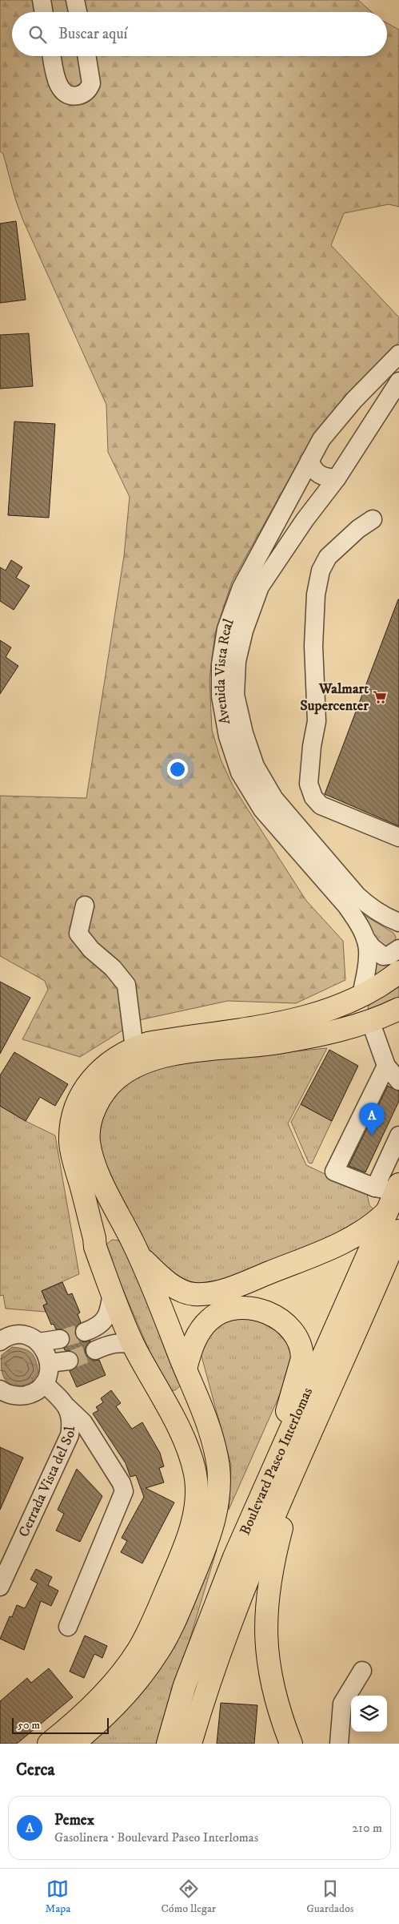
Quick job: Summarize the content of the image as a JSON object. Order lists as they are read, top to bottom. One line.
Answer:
{"streets":{"main road":["Boulevard Paseo Interlomas"],"street":["Avenida Vista Real","Cerrada Vista del Sol"]},"places":{"supermarket":["Walmart Supercenter"]},"scale_bar":"50 m","page":{"search":"Buscar aquí","pins":"A","scale":"50 m","heading":"Cerca","list":[{"mark":"A","name":"Pemex","note":"Gasolinera · Boulevard Paseo Interlomas","value":"210 m"}],"nav":["Mapa","Cómo llegar","Guardados"]}}
